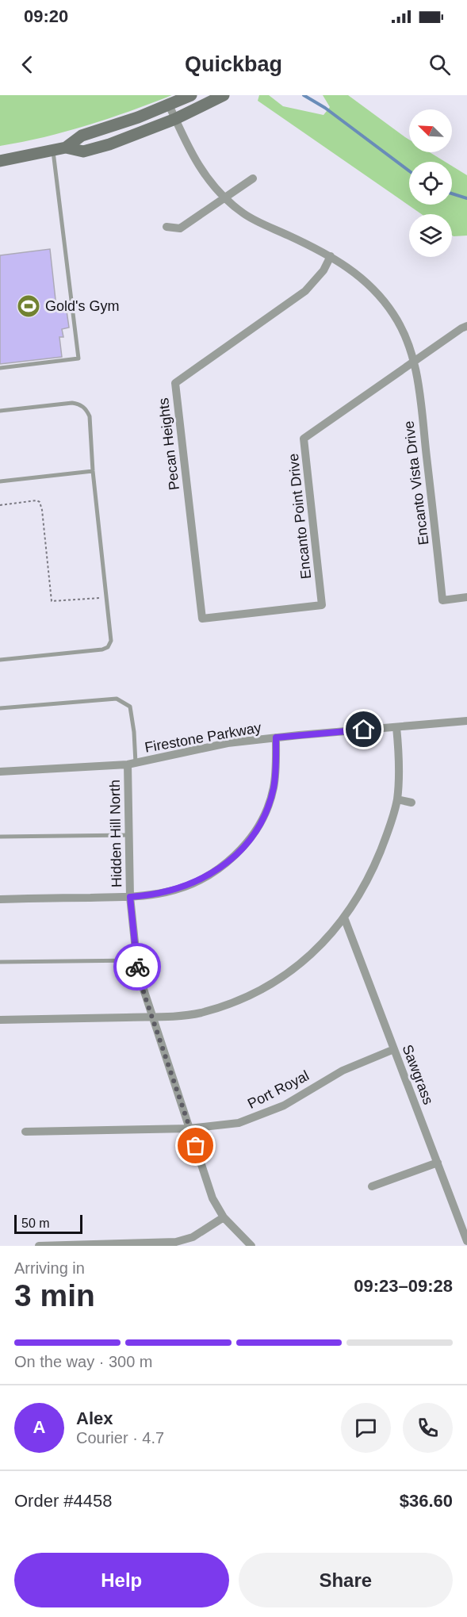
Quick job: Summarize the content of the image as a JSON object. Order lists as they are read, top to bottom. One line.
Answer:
{"streets":{"street":["Pecan Heights","Encanto Vista Drive","Encanto Point Drive","Firestone Parkway","Hidden Hill North","Sawgrass","Port Royal"]},"crossings":[["Pecan Heights","Encanto Point Drive"],["Encanto Vista Drive","Encanto Point Drive"],["Firestone Parkway","Hidden Hill North"],["Hidden Hill North","Port Royal"],["Sawgrass","Port Royal"]],"places":{"sports":["Gold's Gym"]},"scale_bar":"50 m","north":"top left","page":{"status":"09:20","header":"Quickbag","scale":"50 m","heading":["3 min","Arriving in","09:23–09:28"],"panel":["Alex","Courier · 4.7","Order #4458","$36.60"],"bar":"On the way · 300 m","round":"A","buttons":["Help","Share"]}}
